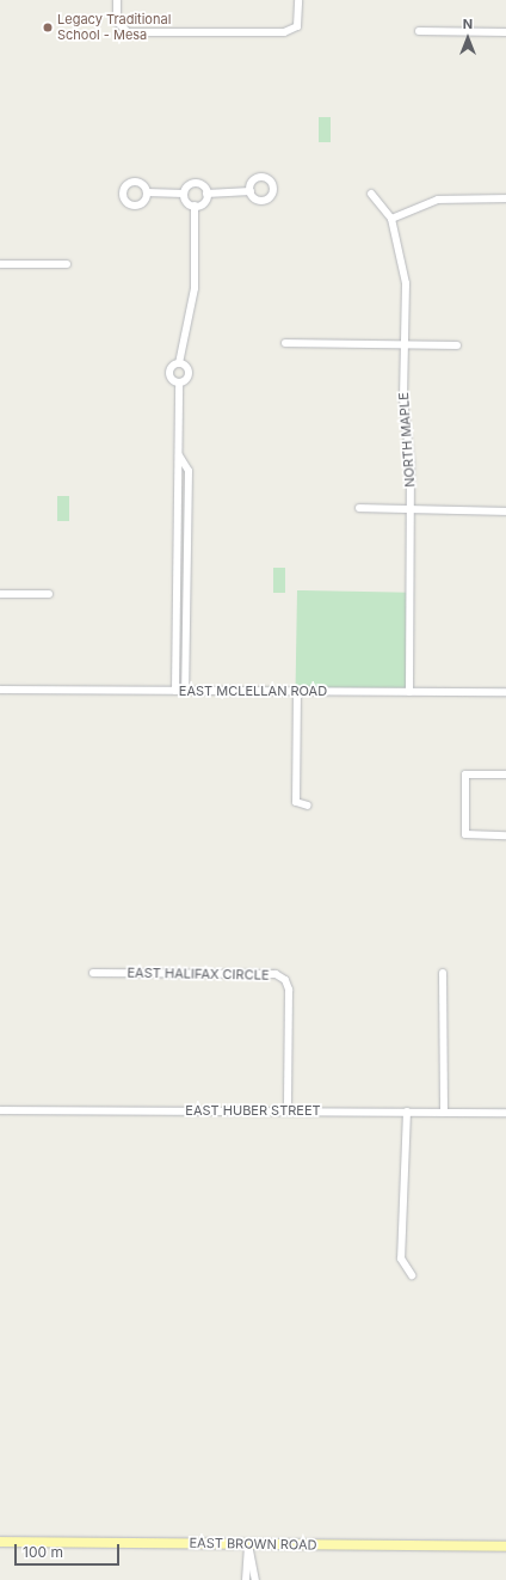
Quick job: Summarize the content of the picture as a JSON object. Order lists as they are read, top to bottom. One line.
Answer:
{"streets":{"main road":["EAST BROWN ROAD"],"street":["NORTH MAPLE","EAST MCLELLAN ROAD","EAST HALIFAX CIRCLE","EAST HUBER STREET"]},"crossings":[["NORTH MAPLE","EAST MCLELLAN ROAD"],["EAST HALIFAX CIRCLE","EAST HUBER STREET"]],"places":["Legacy Traditional School - Mesa"],"scale_bar":"100 m","north":"top"}
